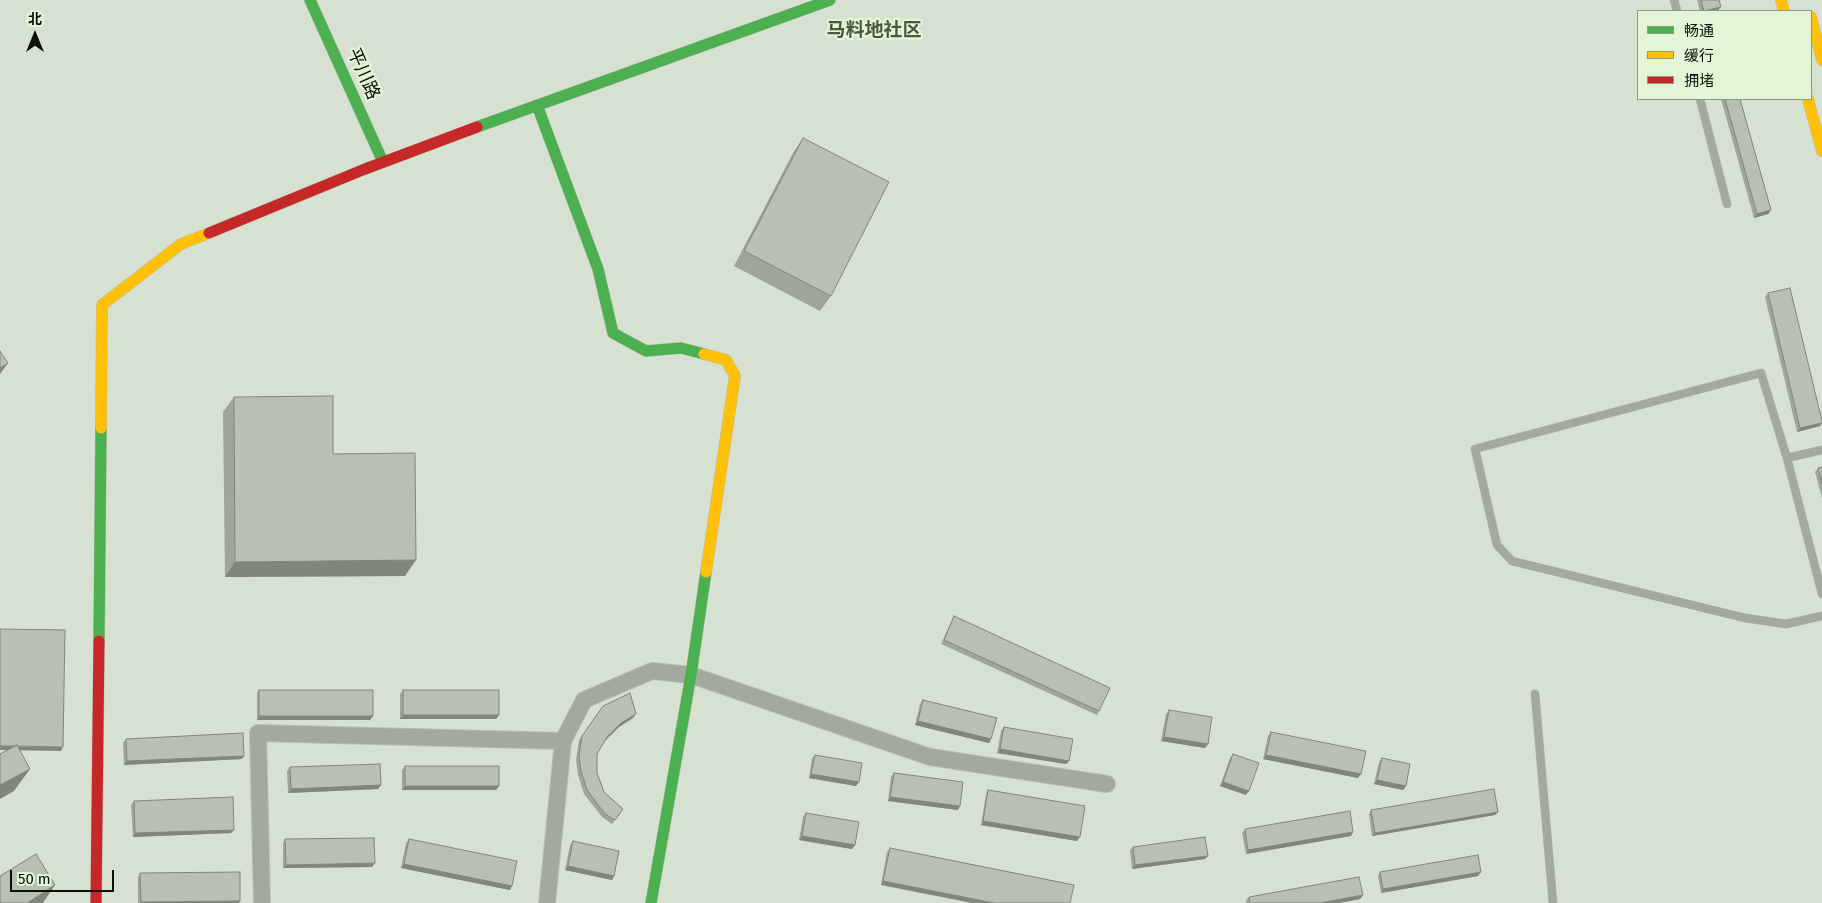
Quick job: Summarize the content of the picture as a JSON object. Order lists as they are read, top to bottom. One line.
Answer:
{"streets":{"main road":["平川路"]},"districts":["马料地社区"],"legend":["畅通","缓行","拥堵"],"scale_bar":"50 m","north":"top"}
